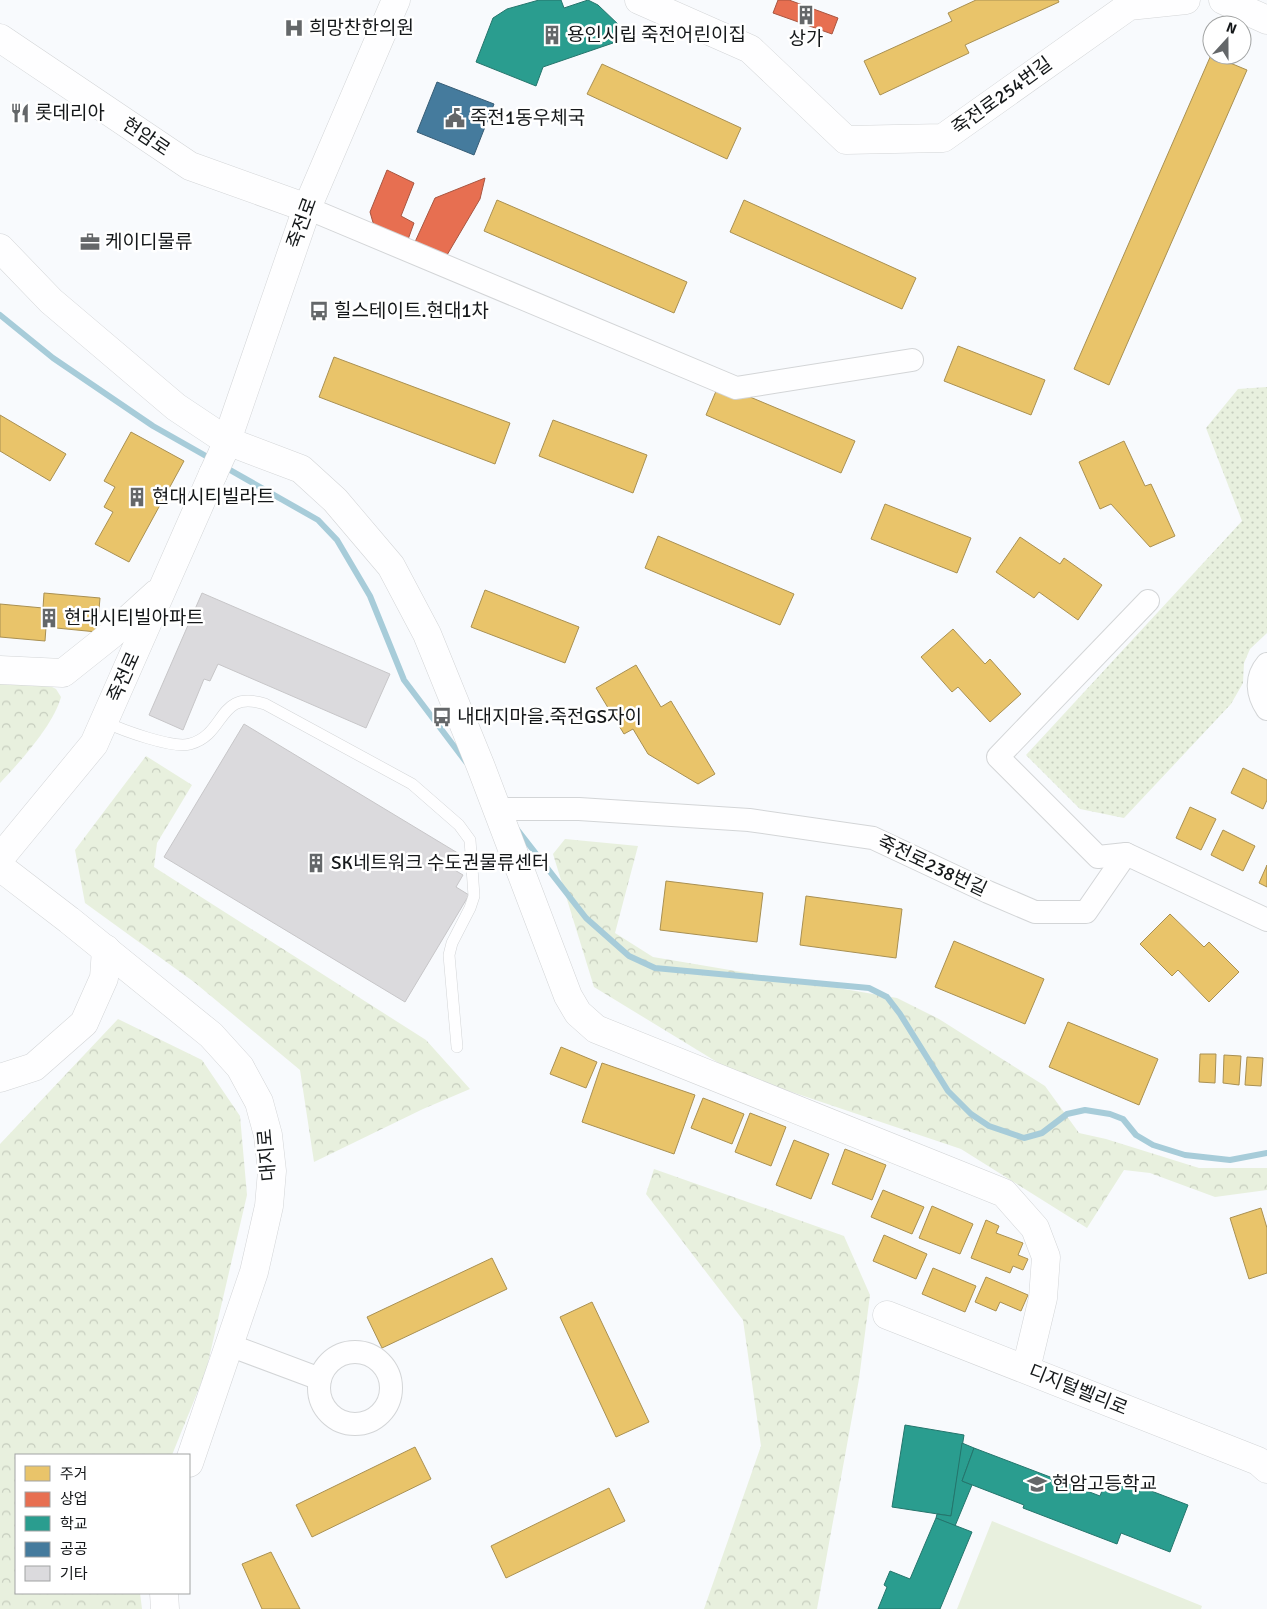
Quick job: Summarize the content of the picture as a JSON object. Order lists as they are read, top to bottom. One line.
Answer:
{"streets":{"street":["죽전로254번길","현암로","죽전로","죽전로238번길","대지로","디지털벨리로"]},"crossings":[["현암로","죽전로"]],"places":{"building":["상가","용인시립 죽전어린이집","현대시티빌라트","현대시티빌아파트","SK네트워크 수도권물류센터"],"hospital":["희망찬한의원"],"restaurant":["롯데리아"],"public building":["죽전1동우체국"],"office":["케이디물류"],"bus stop":["힐스테이트.현대1차","내대지마을.죽전GS자이"],"school or university":["현암고등학교"]},"legend":["주거","상업","학교","공공","기타"],"north":"top"}
